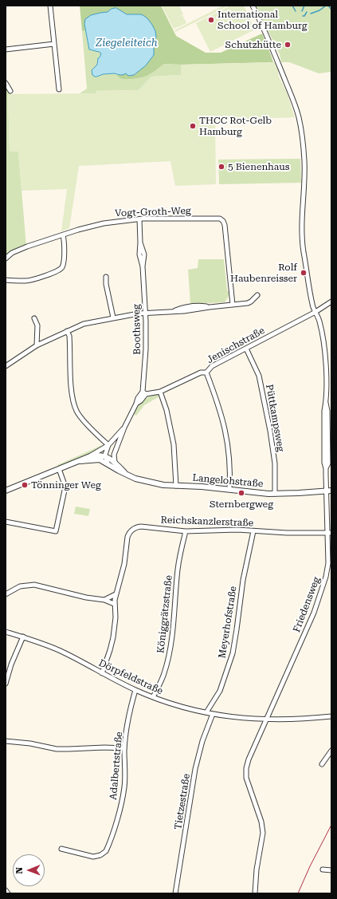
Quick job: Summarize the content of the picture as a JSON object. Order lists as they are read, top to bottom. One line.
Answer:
{"streets":{"street":["Vogt-Groth-Weg","Boothsweg","Jenischstraße","Püttkampsweg","Langelohstraße","Reichskanzlerstraße","Friedensweg","Königgrätzstraße","Meyerhofstraße","Dörpfeldstraße","Adalbertstraße","Tietzestraße"]},"crossings":[["Vogt-Groth-Weg","Boothsweg"],["Boothsweg","Jenischstraße"],["Jenischstraße","Püttkampsweg"],["Jenischstraße","Friedensweg"],["Püttkampsweg","Langelohstraße"],["Langelohstraße","Friedensweg"],["Reichskanzlerstraße","Friedensweg"],["Reichskanzlerstraße","Königgrätzstraße"],["Reichskanzlerstraße","Meyerhofstraße"],["Reichskanzlerstraße","Dörpfeldstraße"],["Friedensweg","Dörpfeldstraße"],["Königgrätzstraße","Dörpfeldstraße"],["Meyerhofstraße","Dörpfeldstraße"],["Dörpfeldstraße","Adalbertstraße"],["Dörpfeldstraße","Tietzestraße"]],"water":["Ziegeleiteich"],"places":["International School of Hamburg","Schutzhütte","THCC Rot-Gelb Hamburg","5 Bienenhaus","Rolf Haubenreisser","Tönninger Weg","Sternbergweg"],"north":"left"}
